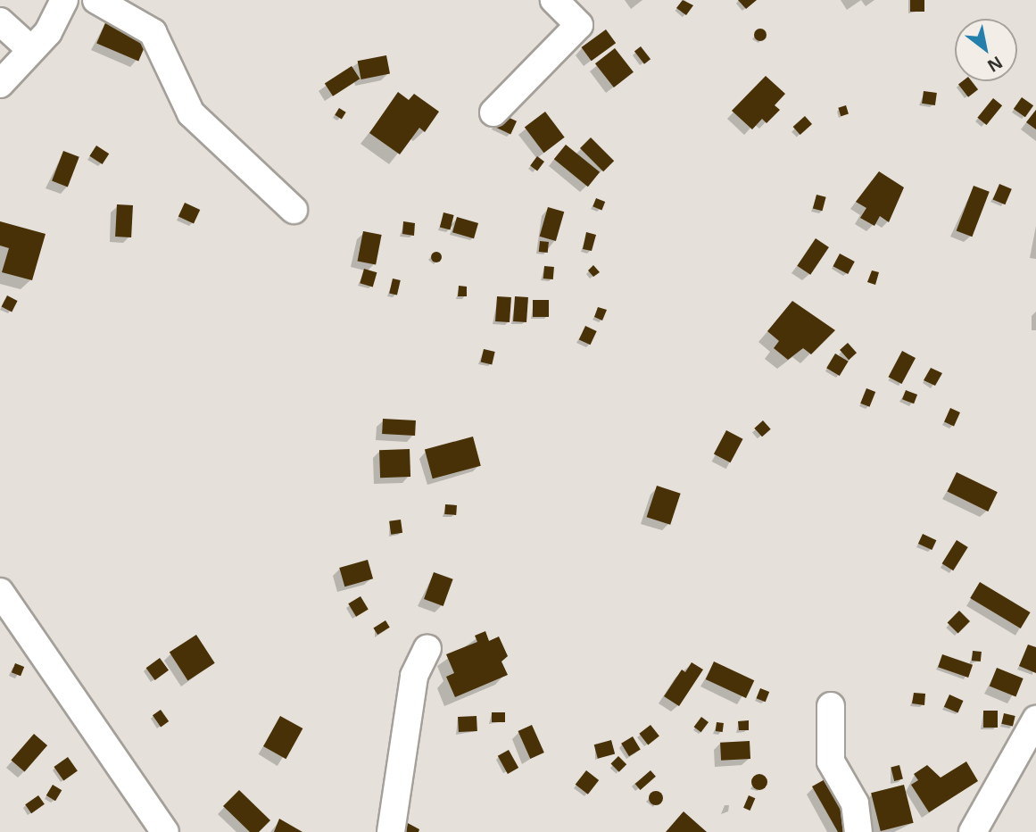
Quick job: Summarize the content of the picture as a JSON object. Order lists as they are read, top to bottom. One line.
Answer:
{"north":"bottom right"}
